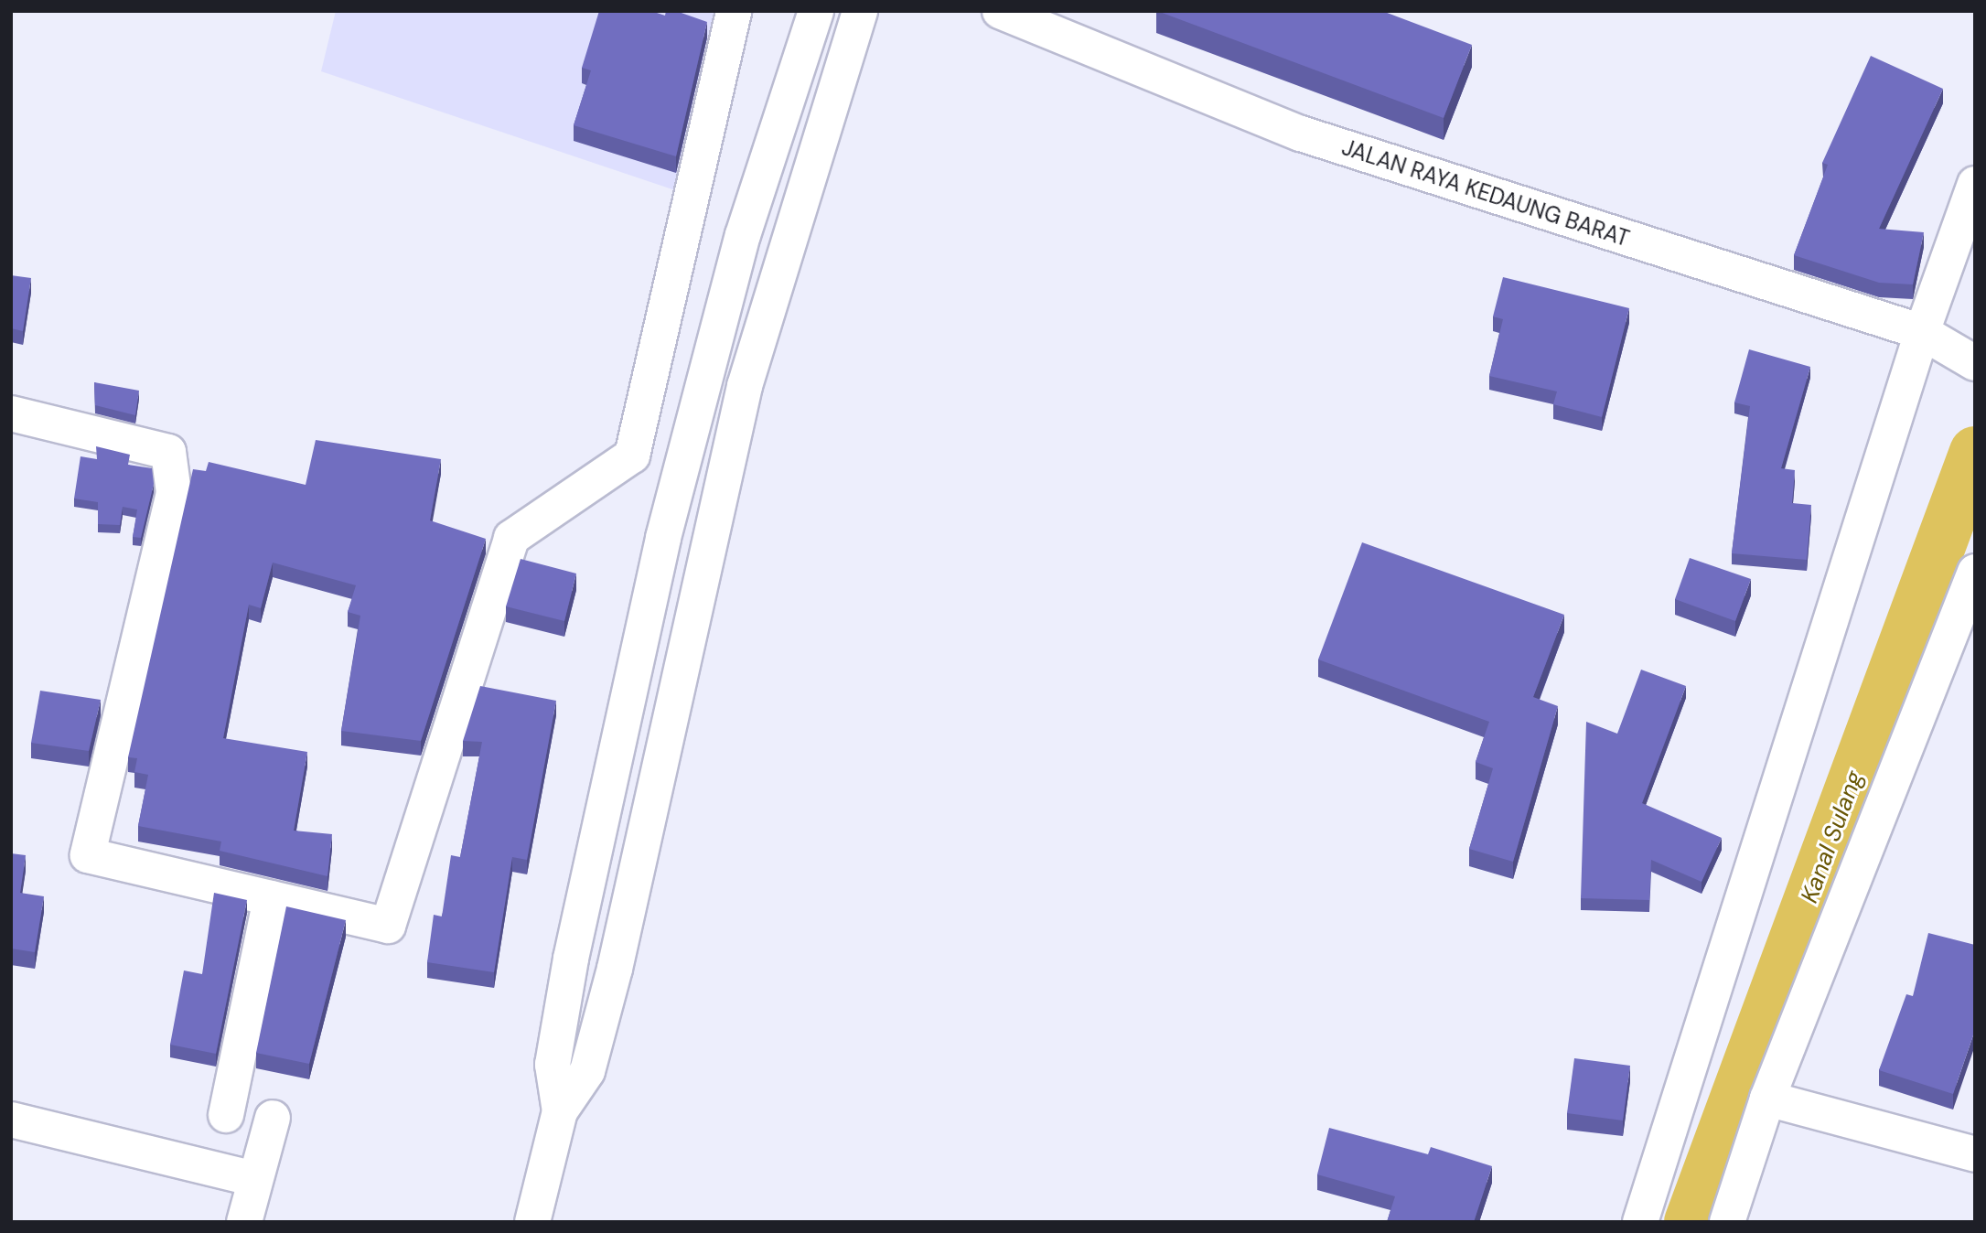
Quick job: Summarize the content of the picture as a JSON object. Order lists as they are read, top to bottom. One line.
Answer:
{"streets":{"street":["JALAN RAYA KEDAUNG BARAT"]},"water":["Kanal Sulang"]}
